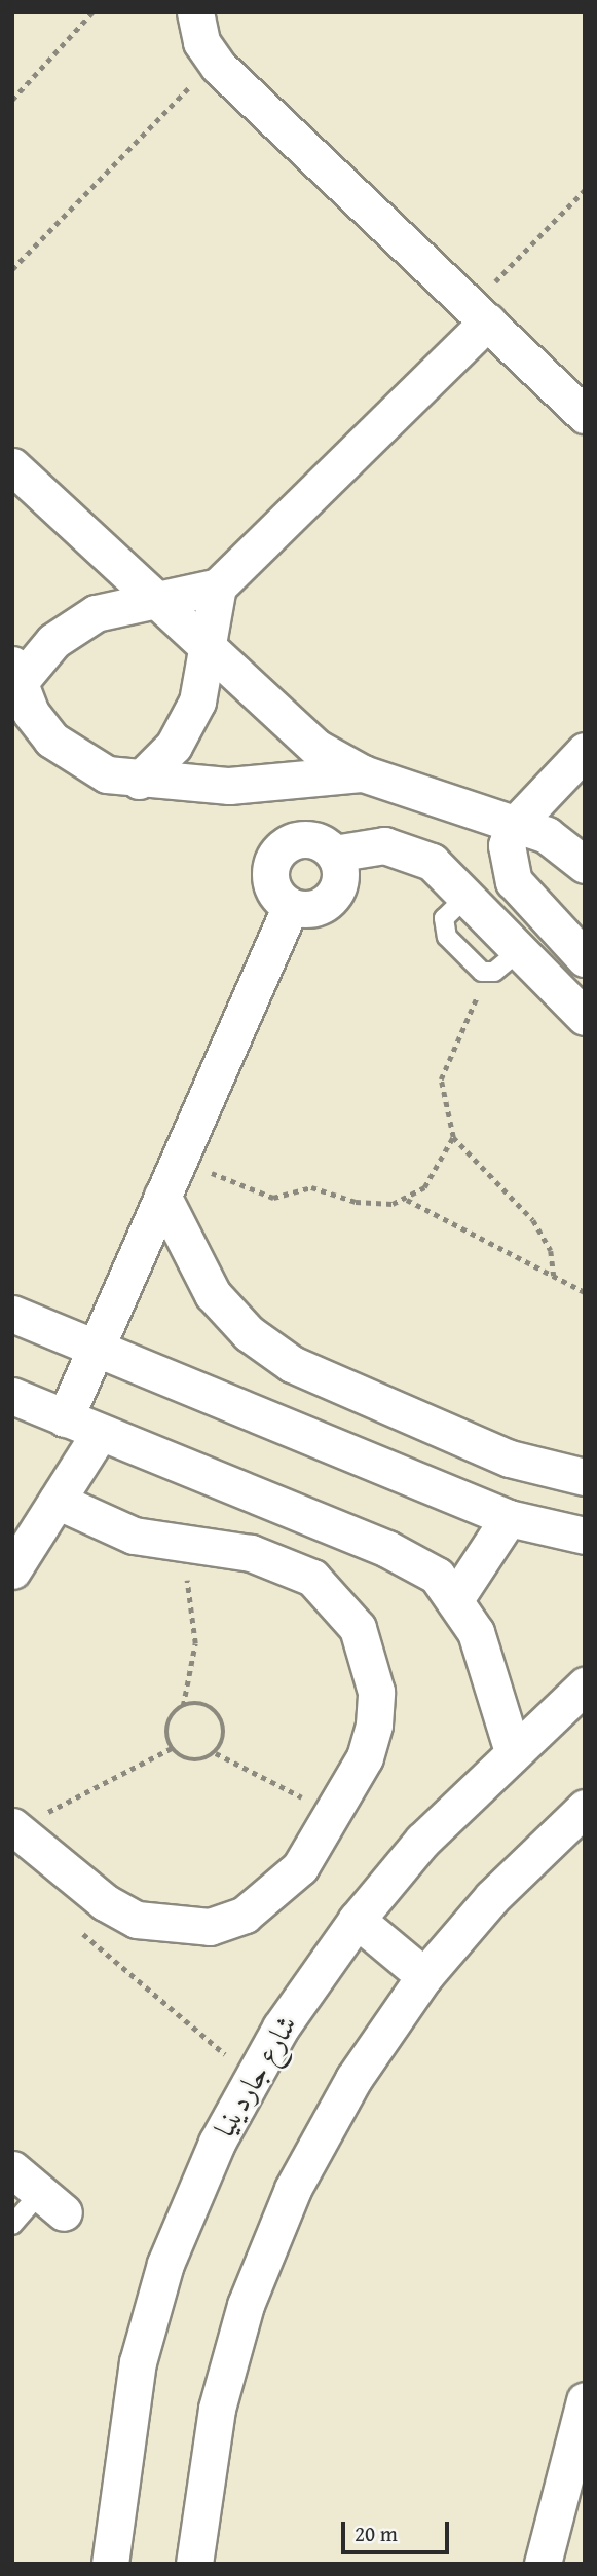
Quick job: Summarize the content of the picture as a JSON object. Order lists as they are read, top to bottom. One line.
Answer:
{"streets":{"street":["شارع جاردينيا"]},"scale_bar":"20 m"}
